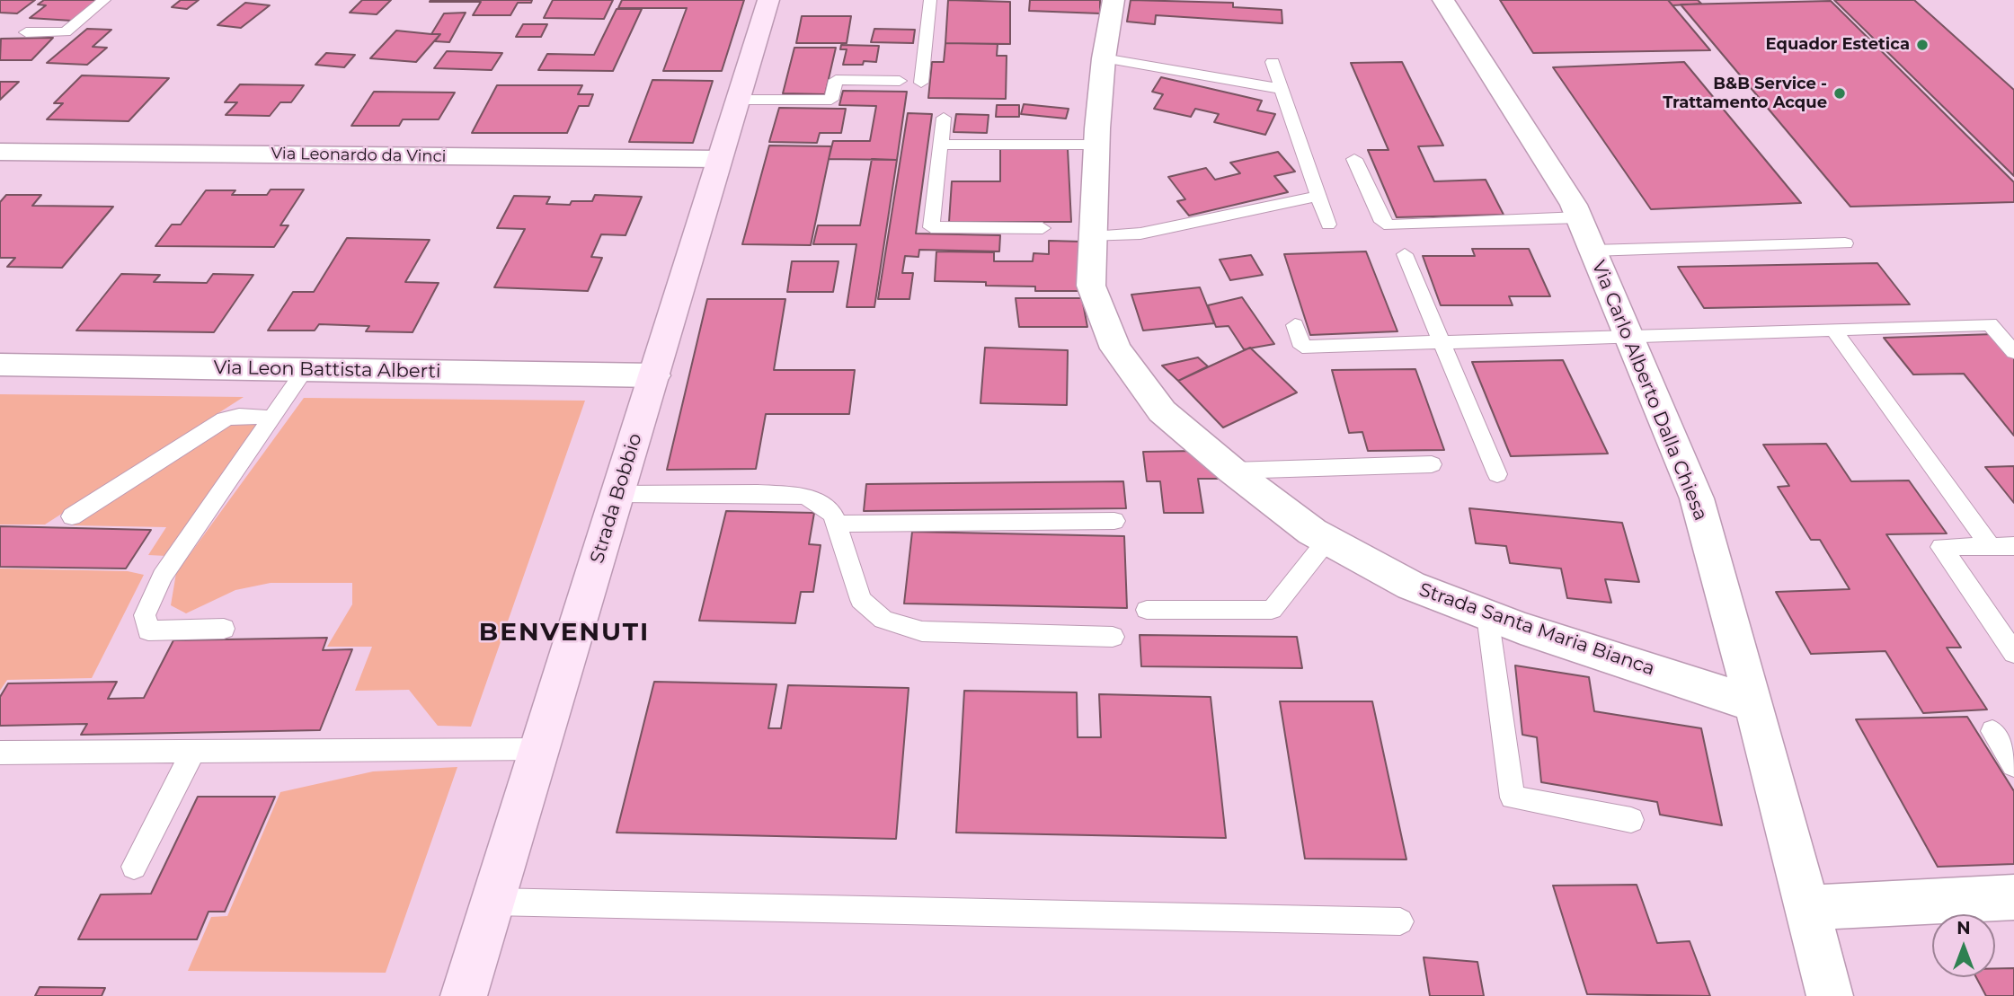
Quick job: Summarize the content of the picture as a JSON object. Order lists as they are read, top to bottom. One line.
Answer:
{"streets":{"main road":["Strada Bobbio"],"street":["Via Leonardo da Vinci","Via Leon Battista Alberti","Via Carlo Alberto Dalla Chiesa","Strada Santa Maria Bianca"]},"crossings":[["Via Leonardo da Vinci","Strada Bobbio"],["Via Leon Battista Alberti","Strada Bobbio"],["Via Carlo Alberto Dalla Chiesa","Strada Santa Maria Bianca"]],"districts":["BENVENUTI"],"places":["Equador Estetica","B&B Service - Trattamento Acque"],"north":"top"}
